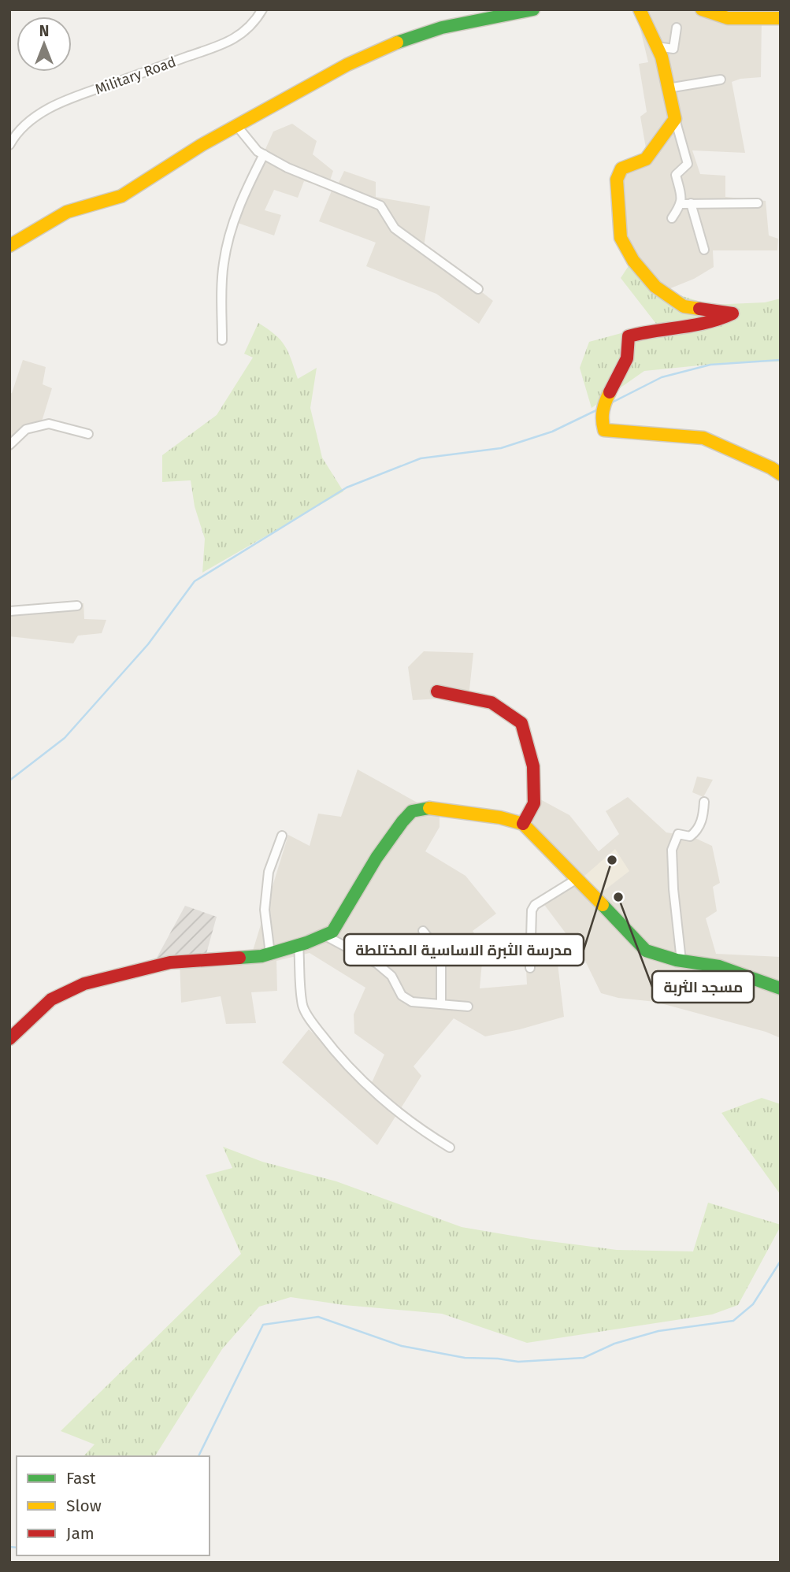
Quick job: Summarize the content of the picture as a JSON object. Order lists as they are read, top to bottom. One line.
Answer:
{"streets":{"street":["Military Road"]},"places":["مدرسة الثبرة الاساسية المختلطة","مسجد الثربة"],"legend":["Fast","Slow","Jam"],"north":"top"}
